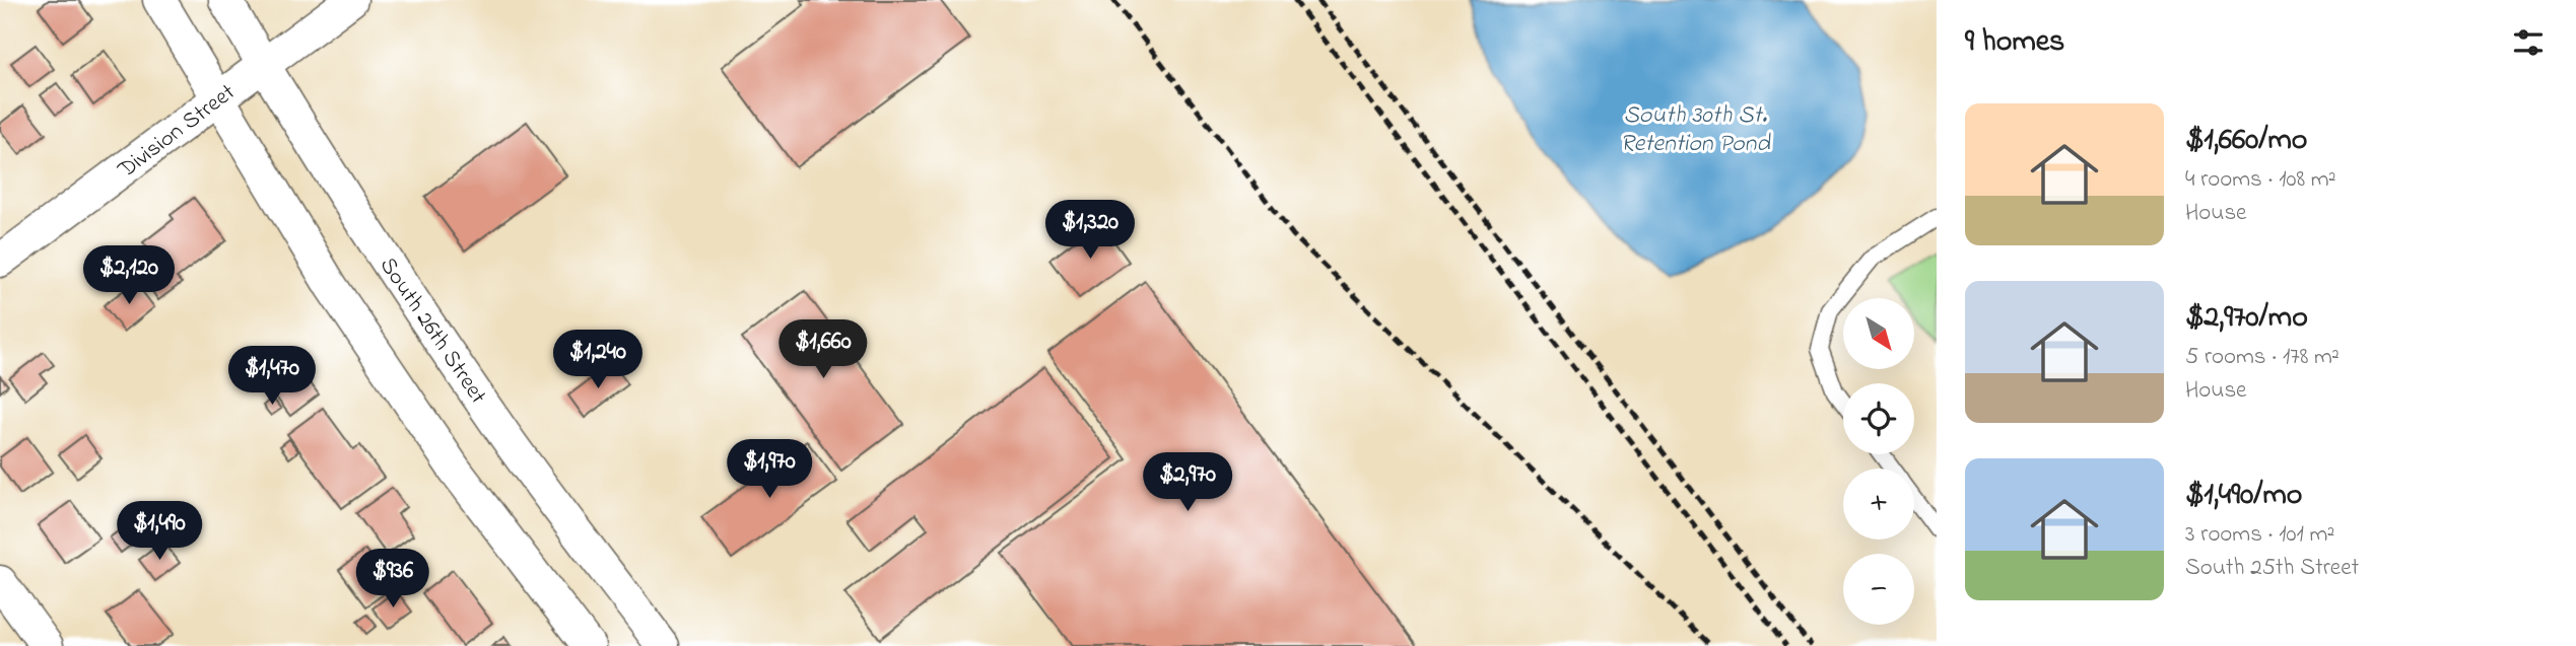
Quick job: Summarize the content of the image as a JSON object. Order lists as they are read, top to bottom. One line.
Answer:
{"streets":{"street":["Division Street","South 26th Street"]},"crossings":[["Division Street","South 26th Street"]],"water":["South 30th St. Retention Pond"],"north":"bottom right","page":{"heading":"9 homes","list":[{"name":"$1,660/mo","note":"4 rooms · 108 m² · House"},{"name":"$2,970/mo","note":"5 rooms · 178 m² · House"},{"name":"$1,490/mo","note":"3 rooms · 101 m² · South 25th Street"}],"price":["$1,320","$2,120","$1,660","$1,240","$1,470","$1,970","$2,970","$1,490","$936"],"map_buttons":["+","−"]}}
